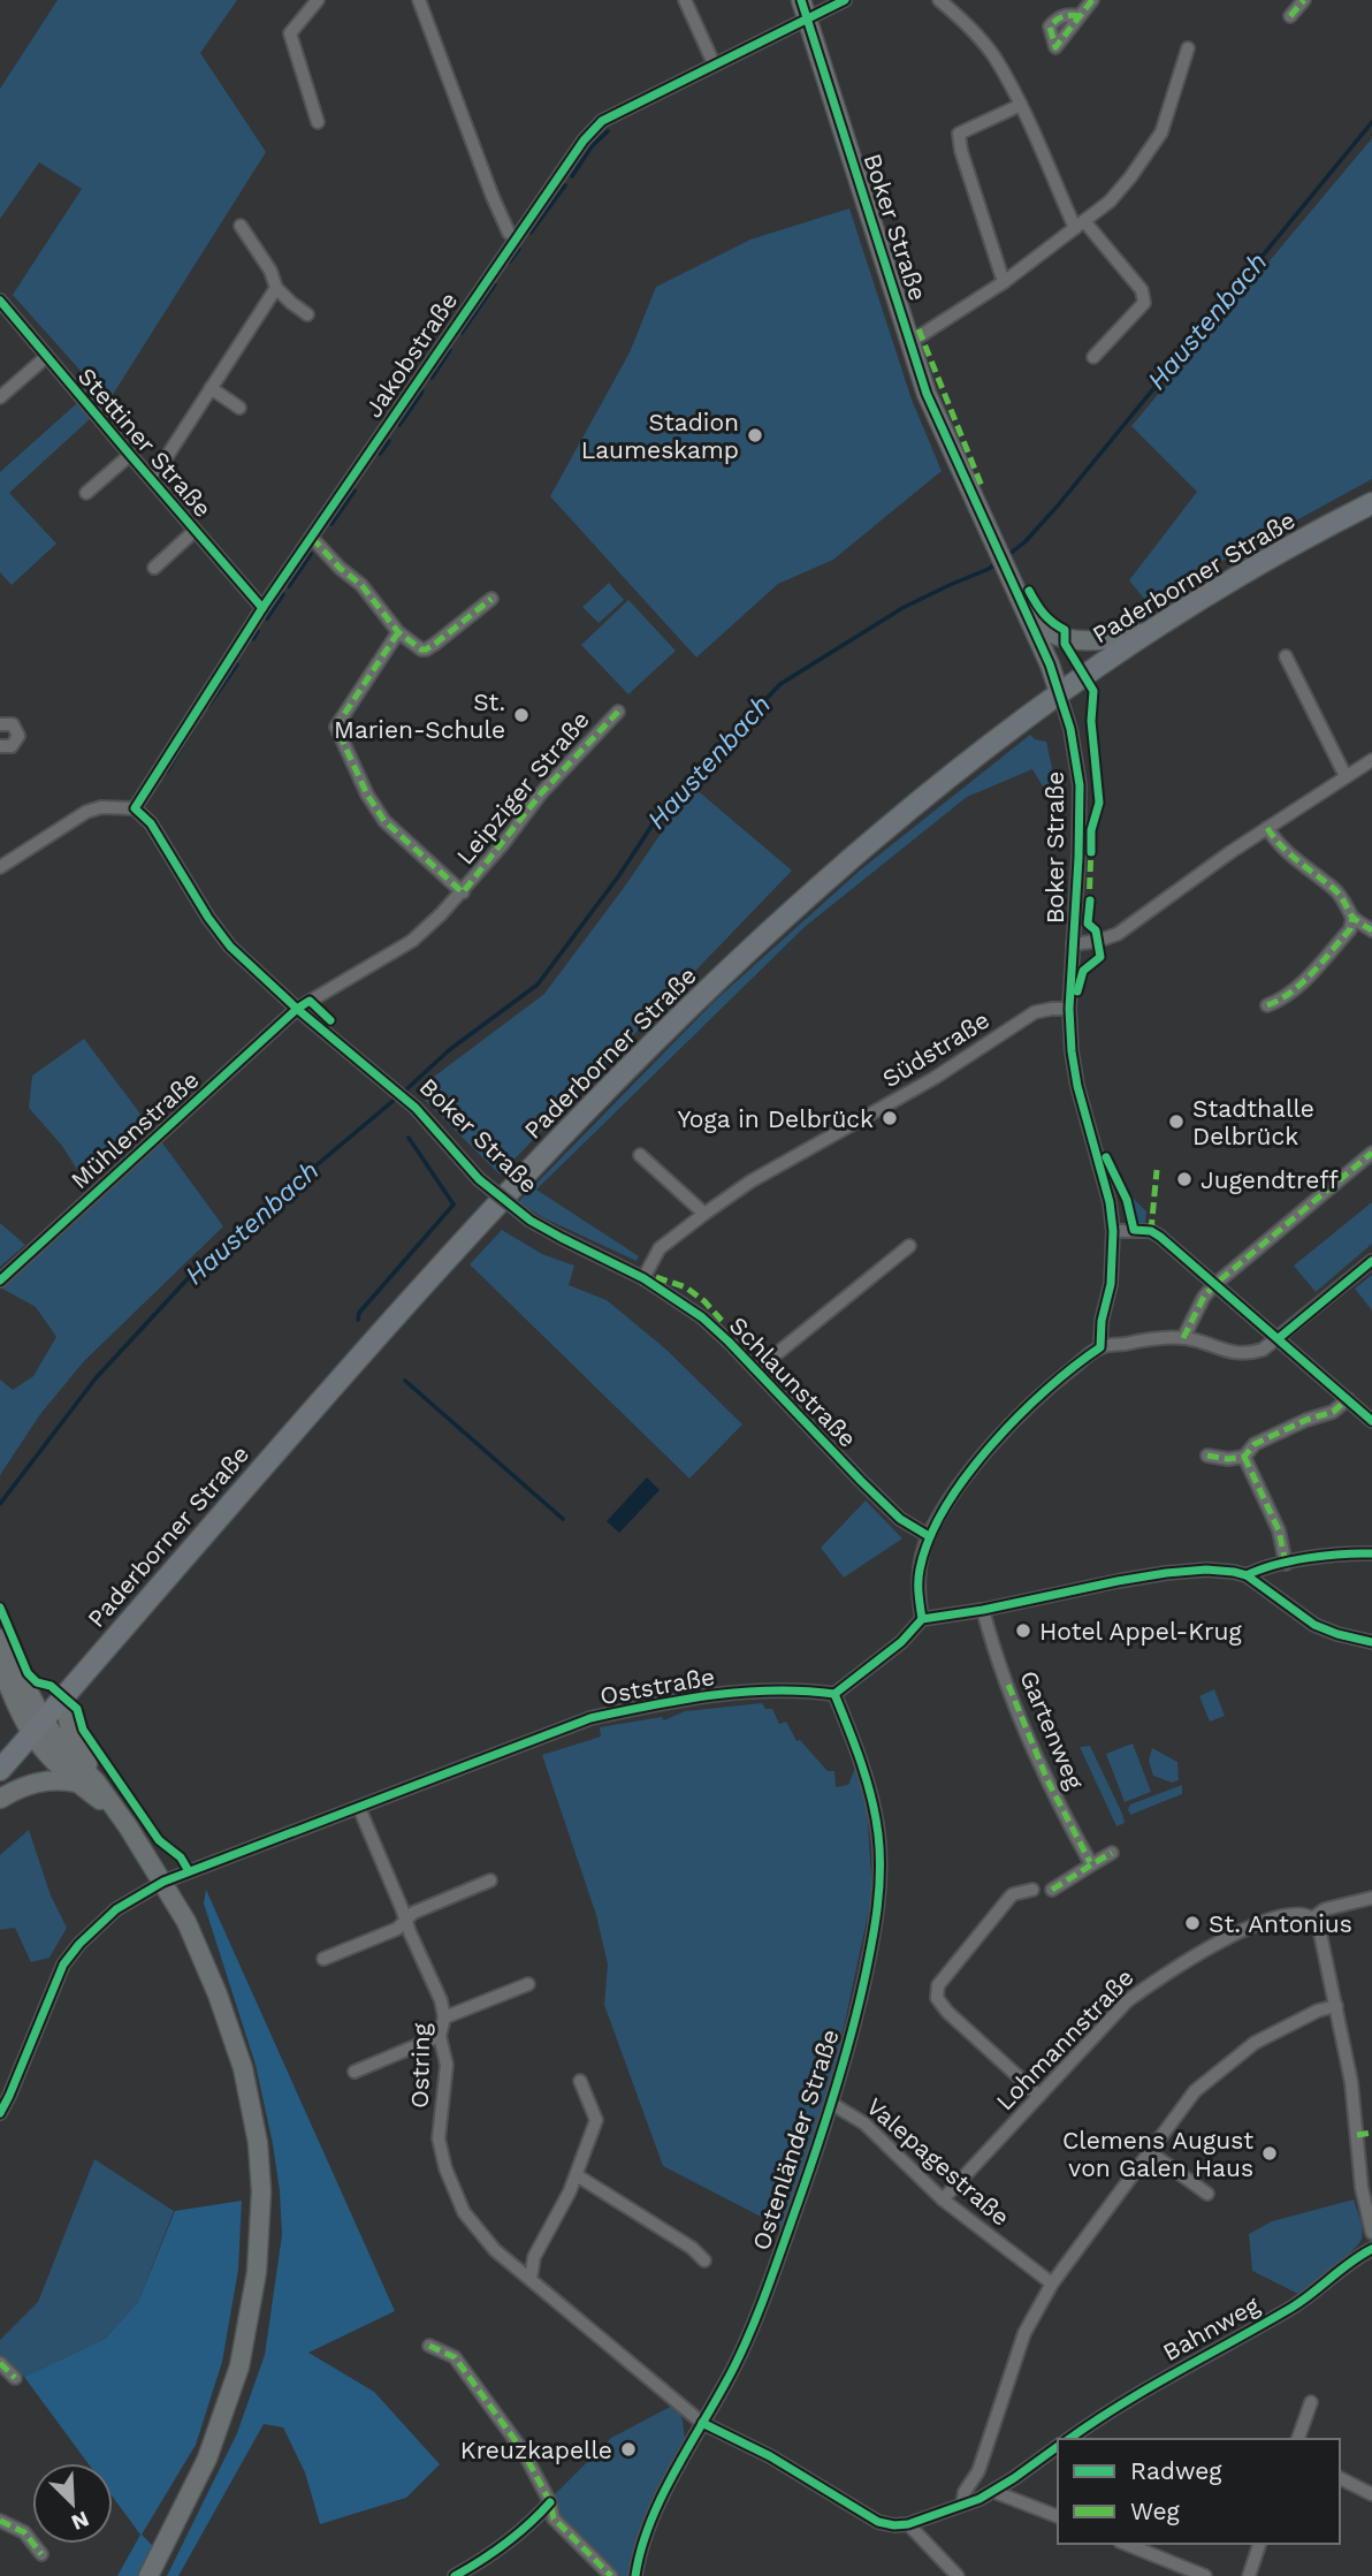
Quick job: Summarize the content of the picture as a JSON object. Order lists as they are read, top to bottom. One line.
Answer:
{"streets":{"main road":["Boker Straße","Paderborner Straße"],"street":["Jakobstraße","Stettiner Straße","Leipziger Straße","Südstraße","Mühlenstraße","Schlaunstraße","Oststraße","Gartenweg","Lohmannstraße","Ostring","Ostenländer Straße","Valepagestraße","Bahnweg"]},"crossings":[["Boker Straße","Jakobstraße"],["Boker Straße","Paderborner Straße"],["Boker Straße","Südstraße"],["Jakobstraße","Stettiner Straße"],["Jakobstraße","Schlaunstraße"],["Leipziger Straße","Mühlenstraße"],["Leipziger Straße","Schlaunstraße"],["Südstraße","Schlaunstraße"],["Mühlenstraße","Schlaunstraße"],["Oststraße","Ostring"],["Oststraße","Ostenländer Straße"],["Lohmannstraße","Valepagestraße"],["Ostring","Ostenländer Straße"],["Ostenländer Straße","Valepagestraße"]],"water":["Haustenbach"],"places":["Stadion Laumeskamp","St. Marien-Schule","Yoga in Delbrück","Stadthalle Delbrück","Jugendtreff","Hotel Appel-Krug","St. Antonius","Clemens August von Galen Haus","Kreuzkapelle"],"legend":["Radweg","Weg"],"north":"bottom right"}
